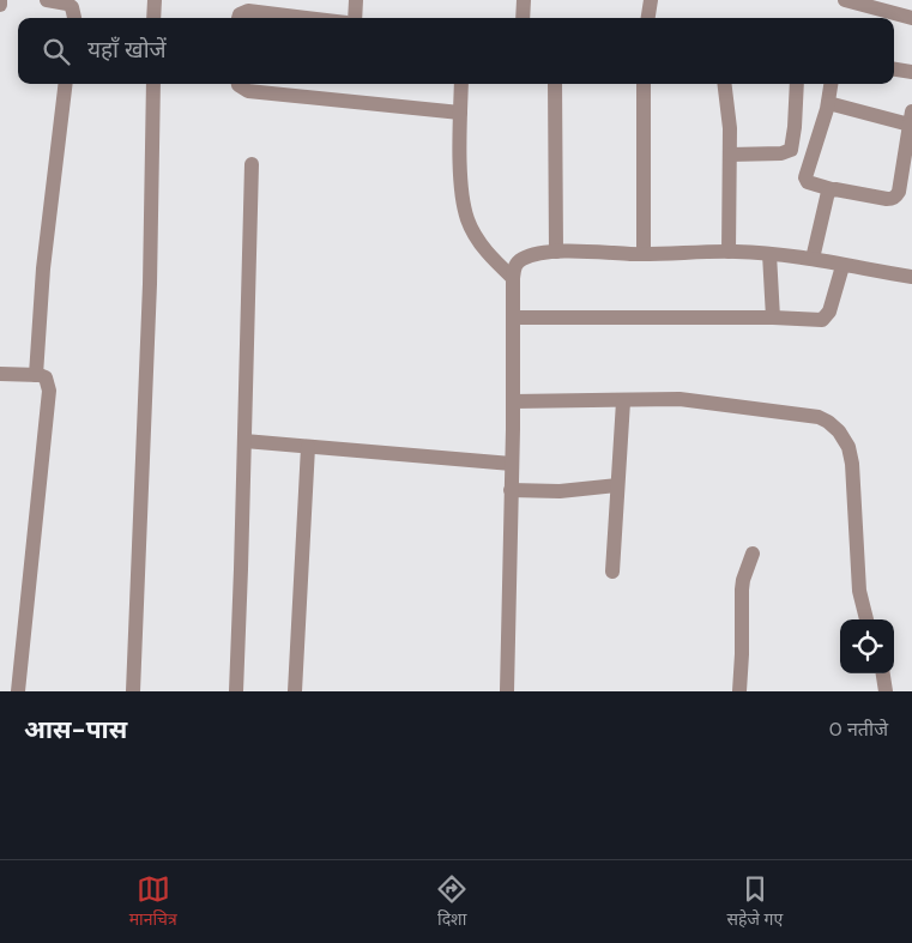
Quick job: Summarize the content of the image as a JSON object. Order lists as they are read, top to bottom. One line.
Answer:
{"page":{"search":"यहाँ खोजें","heading":["आस-पास","0 नतीजे"],"nav":["मानचित्र","दिशा","सहेजे गए"]}}
